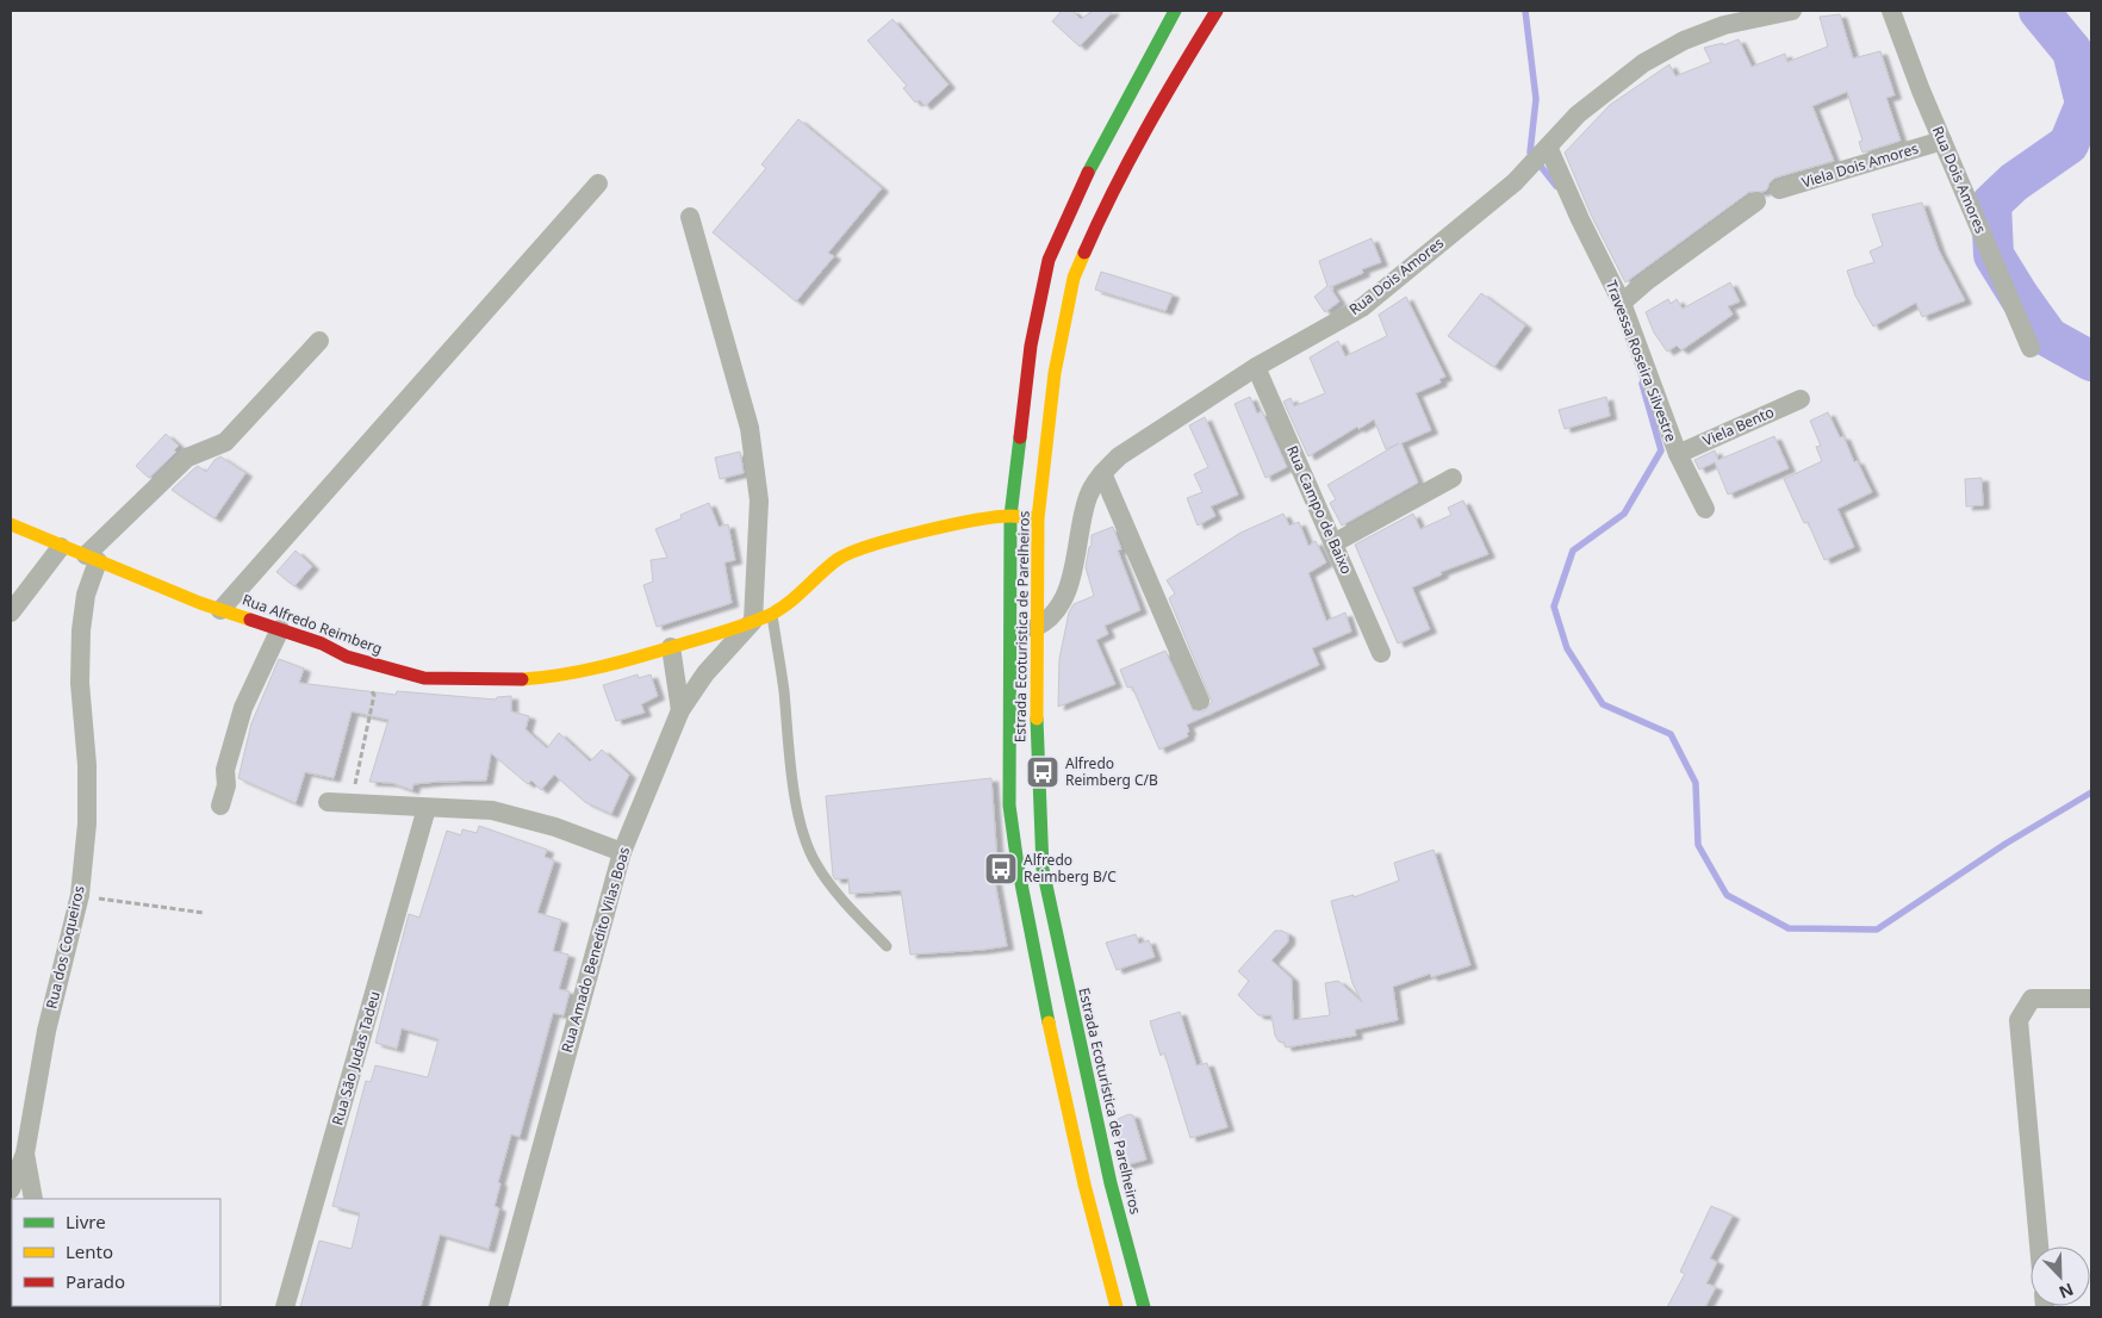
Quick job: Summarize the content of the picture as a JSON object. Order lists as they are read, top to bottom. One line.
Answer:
{"streets":{"main road":["Rua Alfredo Reimberg","Estrada Ecoturistica de Parelheiros"],"street":["Viela Dois Amores","Rua Dois Amores","Travessa Roseira Silvestre","Viela Bento","Rua Campo de Baixo","Rua dos Coqueiros","Rua Amado Benedito Vilas Boas","Rua São Judas Tadeu"]},"crossings":[["Viela Dois Amores","Rua Dois Amores"],["Rua Dois Amores","Travessa Roseira Silvestre"],["Rua Dois Amores","Rua Campo de Baixo"],["Rua Dois Amores","Estrada Ecoturistica de Parelheiros"],["Travessa Roseira Silvestre","Viela Bento"],["Rua Alfredo Reimberg","Estrada Ecoturistica de Parelheiros"],["Rua Alfredo Reimberg","Rua dos Coqueiros"],["Rua Alfredo Reimberg","Rua Amado Benedito Vilas Boas"]],"places":{"bus stop":["Alfredo Reimberg C/B","Alfredo Reimberg B/C"]},"legend":["Livre","Lento","Parado"],"north":"bottom right"}
